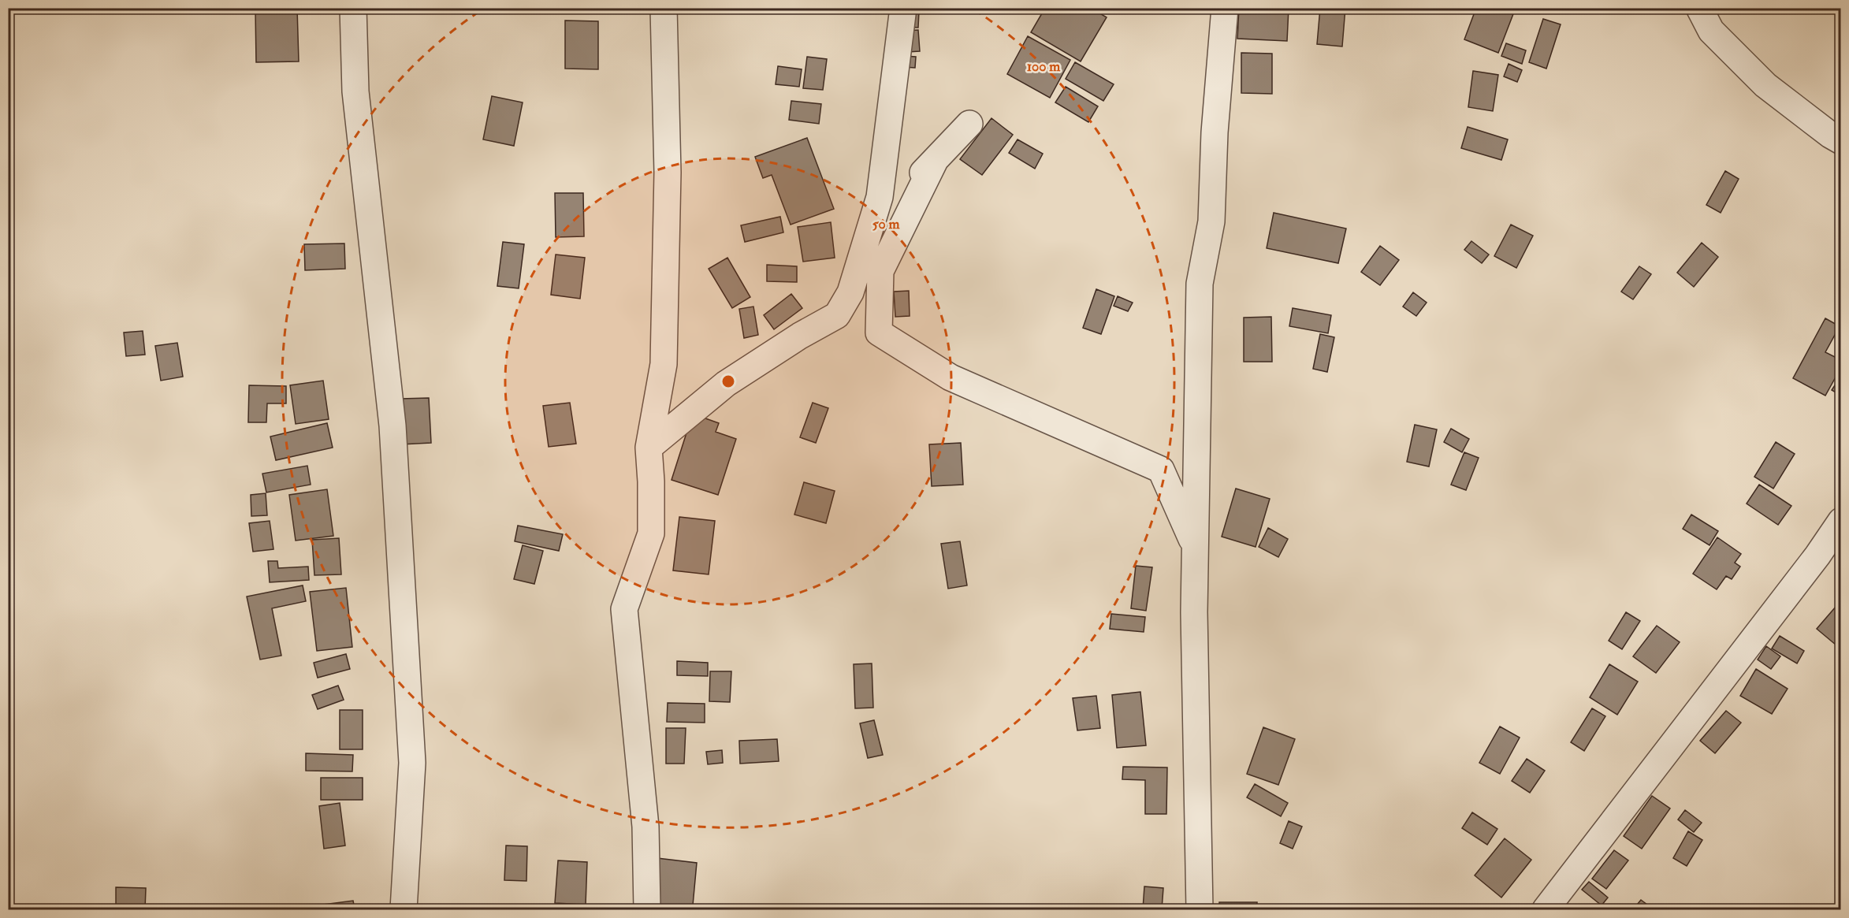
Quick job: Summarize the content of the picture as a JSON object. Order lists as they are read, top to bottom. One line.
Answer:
{"rings":["100 m","50 m"]}
